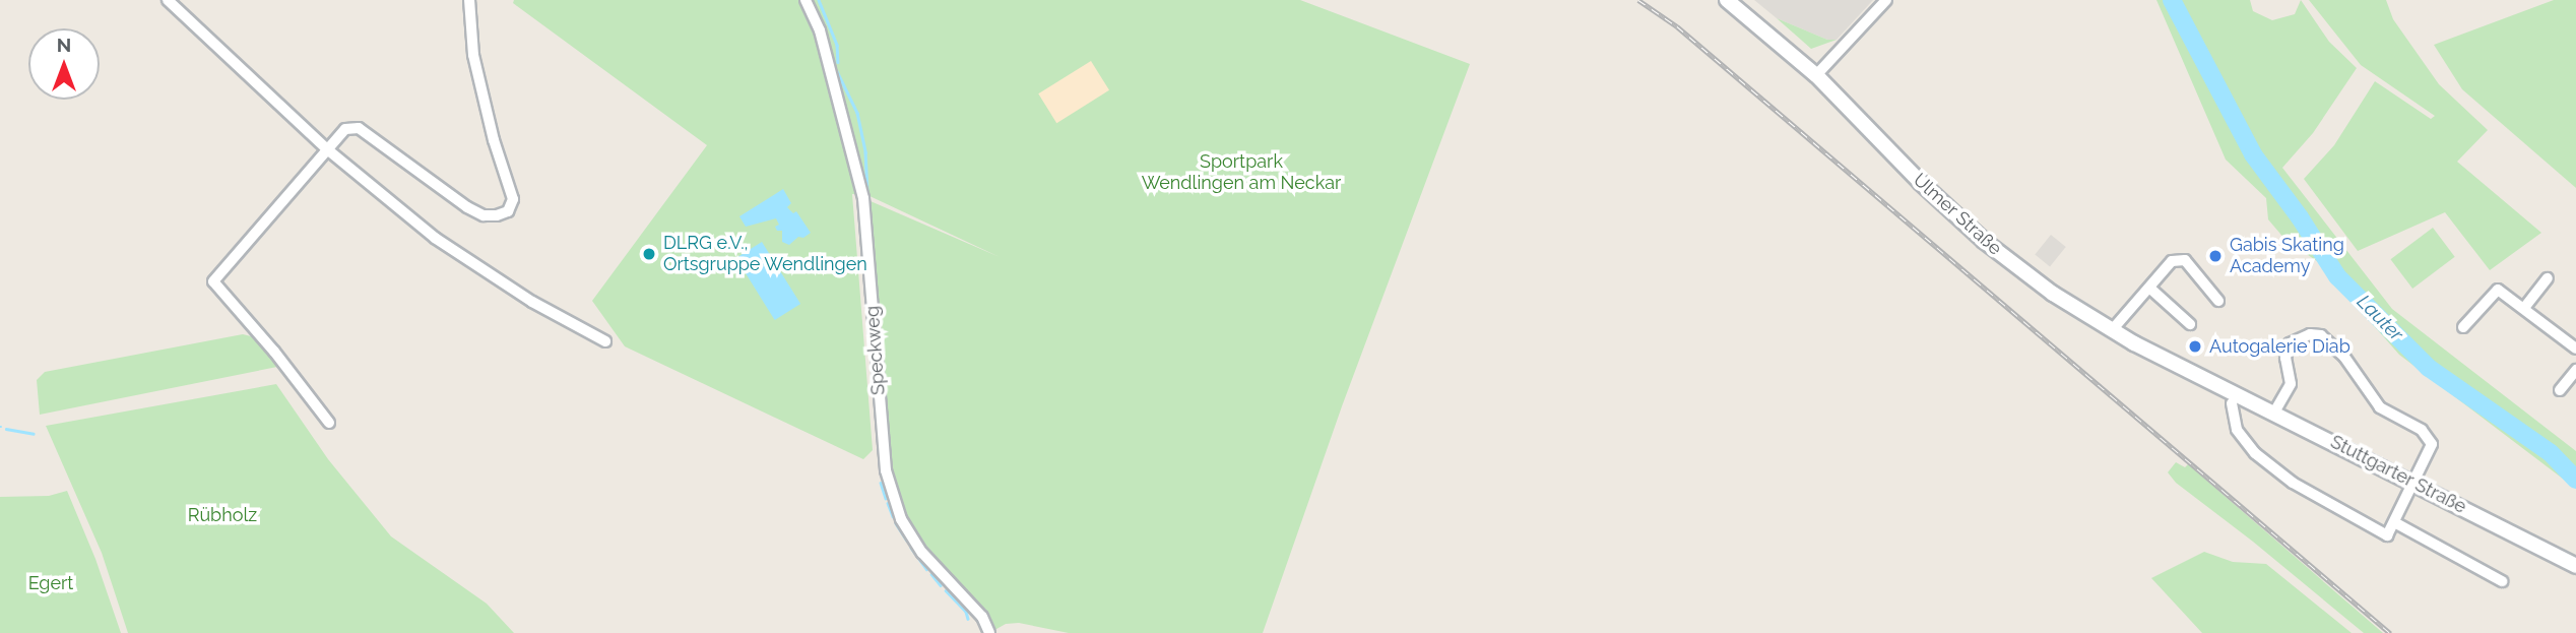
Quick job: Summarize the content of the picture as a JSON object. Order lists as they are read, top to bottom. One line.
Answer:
{"streets":{"main road":["Ulmer Straße","Stuttgarter Straße"],"street":["Speckweg"]},"crossings":[["Ulmer Straße","Stuttgarter Straße"]],"water":["Lauter"],"parks":["Sportpark Wendlingen am Neckar","Rübholz","Egert"],"places":["DLRG e.V., Ortsgruppe Wendlingen","Gabis Skating Academy","Autogalerie Diab"],"north":"top"}
